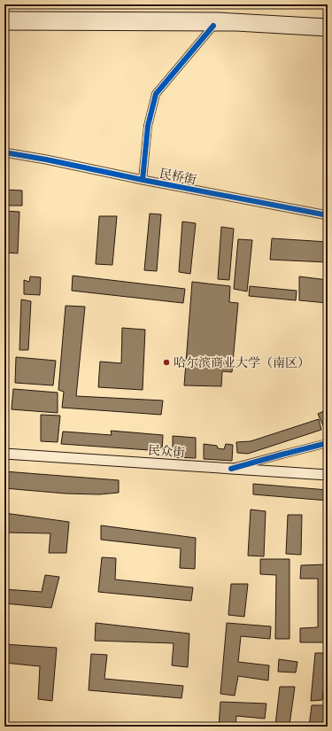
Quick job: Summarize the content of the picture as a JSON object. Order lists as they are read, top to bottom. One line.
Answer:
{"streets":{"main road":["民众街"],"street":["民桥街"]},"places":["哈尔滨商业大学（南区）"]}
